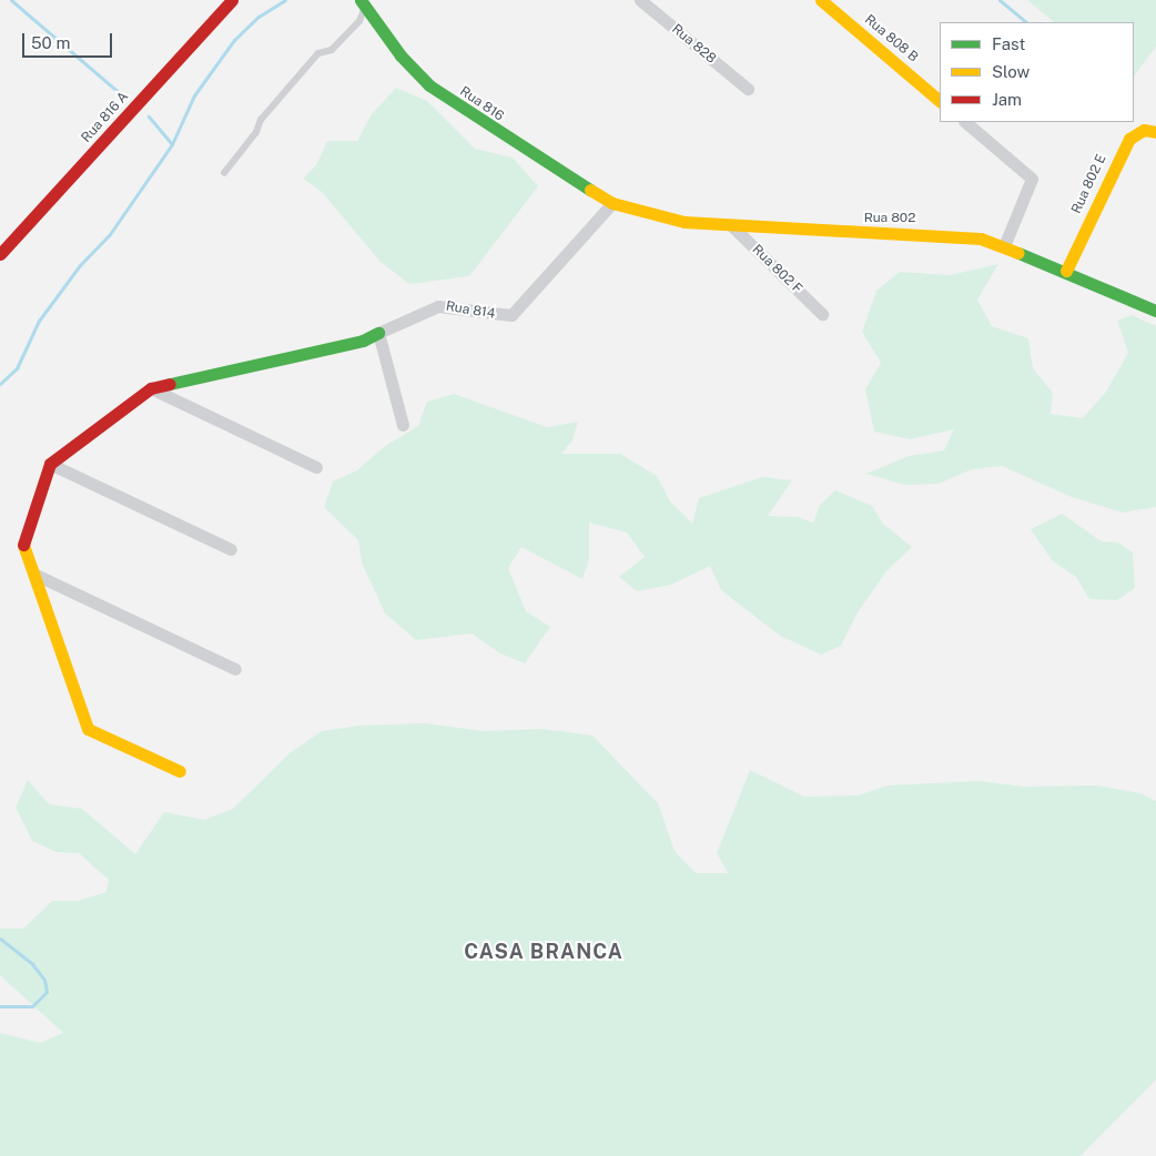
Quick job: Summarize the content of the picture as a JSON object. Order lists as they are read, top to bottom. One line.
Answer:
{"streets":{"street":["Rua 808 B","Rua 828","Rua 816","Rua 816 A","Rua 802 E","Rua 802","Rua 802 F","Rua 814"]},"crossings":[["Rua 816","Rua 802"],["Rua 816","Rua 814"],["Rua 802 E","Rua 802"],["Rua 802","Rua 802 F"],["Rua 802","Rua 814"]],"districts":["CASA BRANCA"],"legend":["Fast","Slow","Jam"],"scale_bar":"50 m"}
